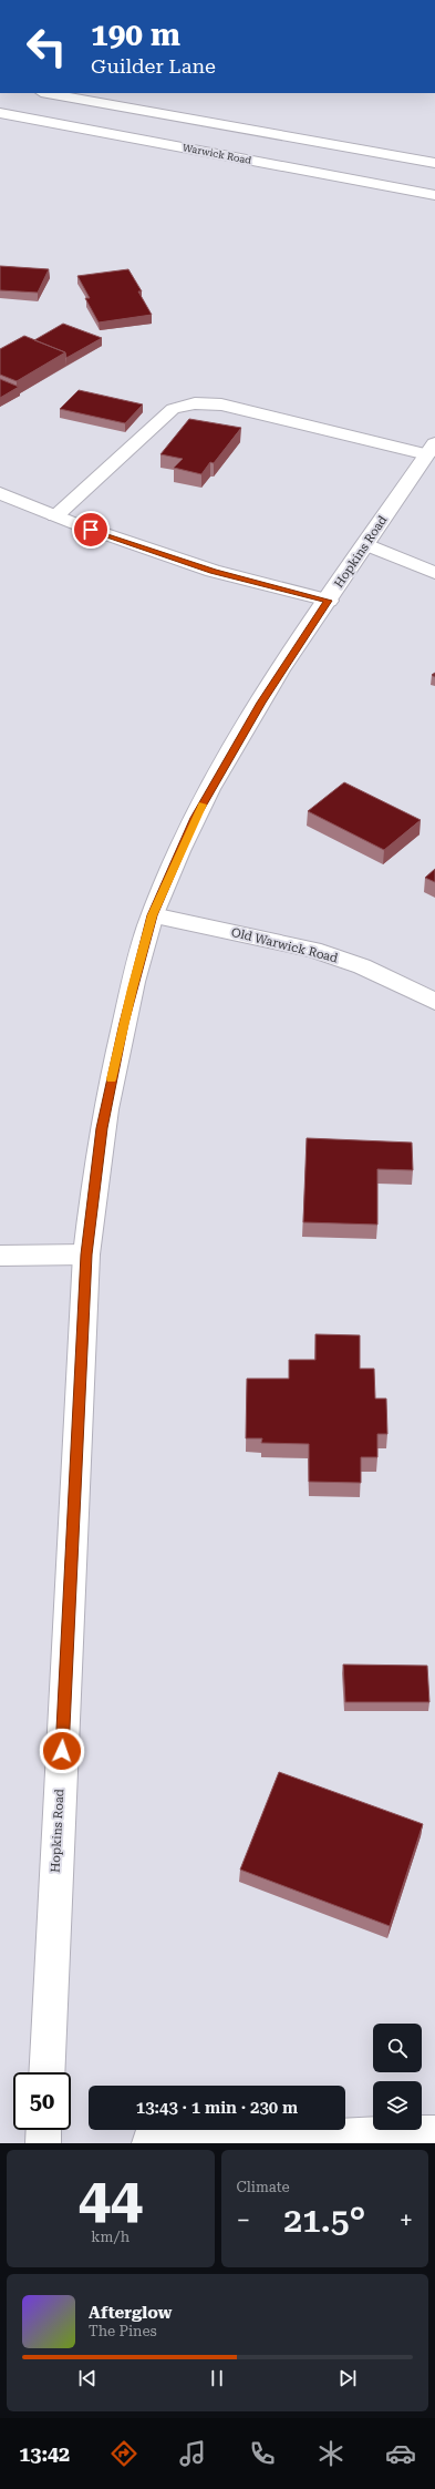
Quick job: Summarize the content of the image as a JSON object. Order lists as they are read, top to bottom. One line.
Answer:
{"streets":{"main road":["Warwick Road","Hopkins Road","Old Warwick Road"]},"crossings":[["Hopkins Road","Old Warwick Road"]],"page":{"turn":["190 m","Guilder Lane"],"limit":"50","trip":"13:43 · 1 min · 230 m","tile":[["44","km/h"],"Climate"],"heat":["−","21.5°","+"],"song":["Afterglow","The Pines"],"tabs":"13:42"}}
